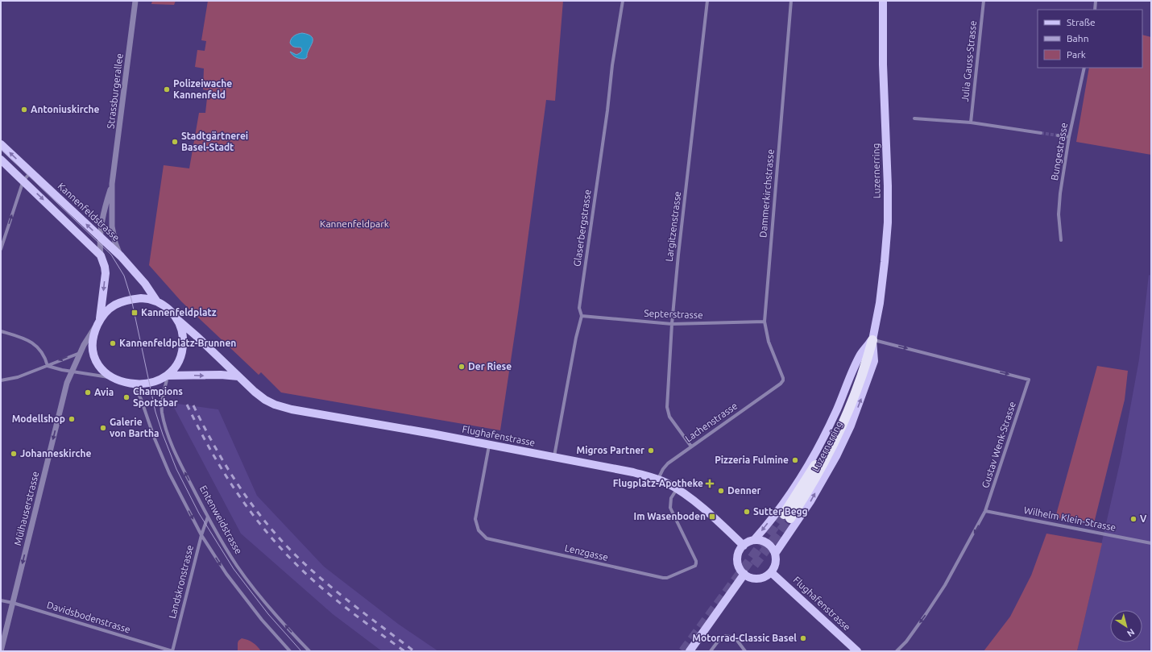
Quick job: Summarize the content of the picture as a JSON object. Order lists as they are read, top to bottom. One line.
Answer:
{"streets":{"main road":["Luzernerring","Kannenfeldstrasse","Flughafenstrasse"],"street":["Julia Gauss-Strasse","Strassburgerallee","Bungestrasse","Dammerkirchstrasse","Largitzenstrasse","Glaserbergstrasse","Septerstrasse","Lachenstrasse","Gustav Wenk-Strasse","Mülhauserstrasse","Wilhelm Klein-Strasse","Entenweidstrasse","Lenzgasse","Landskronstrasse","Davidsbodenstrasse"]},"crossings":[["Strassburgerallee","Kannenfeldstrasse"],["Luzernerring","Flughafenstrasse"],["Luzernerring","Gustav Wenk-Strasse"],["Dammerkirchstrasse","Septerstrasse"],["Dammerkirchstrasse","Lachenstrasse"],["Kannenfeldstrasse","Flughafenstrasse"],["Kannenfeldstrasse","Mülhauserstrasse"],["Kannenfeldstrasse","Entenweidstrasse"],["Largitzenstrasse","Septerstrasse"],["Largitzenstrasse","Lachenstrasse"],["Glaserbergstrasse","Septerstrasse"],["Glaserbergstrasse","Flughafenstrasse"],["Lachenstrasse","Flughafenstrasse"],["Flughafenstrasse","Mülhauserstrasse"],["Flughafenstrasse","Entenweidstrasse"],["Flughafenstrasse","Lenzgasse"],["Gustav Wenk-Strasse","Wilhelm Klein-Strasse"],["Mülhauserstrasse","Entenweidstrasse"],["Mülhauserstrasse","Davidsbodenstrasse"],["Entenweidstrasse","Landskronstrasse"],["Landskronstrasse","Davidsbodenstrasse"]],"one_way":["Mülhauserstrasse"],"parks":["Kannenfeldpark"],"places":{"other":["Polizeiwache Kannenfeld","Antoniuskirche","Stadtgärtnerei Basel-Stadt","Kannenfeldplatz-Brunnen","Der Riese","Avia","Champions Sportsbar","Modellshop","Galerie von Bartha","Migros Partner","Johanneskirche","Pizzeria Fulmine","Denner","Sutter Begg","V","Motorrad-Classic Basel"],"transit":["Kannenfeldplatz","Im Wasenboden"],"health":["Flugplatz-Apotheke"]},"legend":["Straße","Bahn","Park"],"north":"bottom right"}
